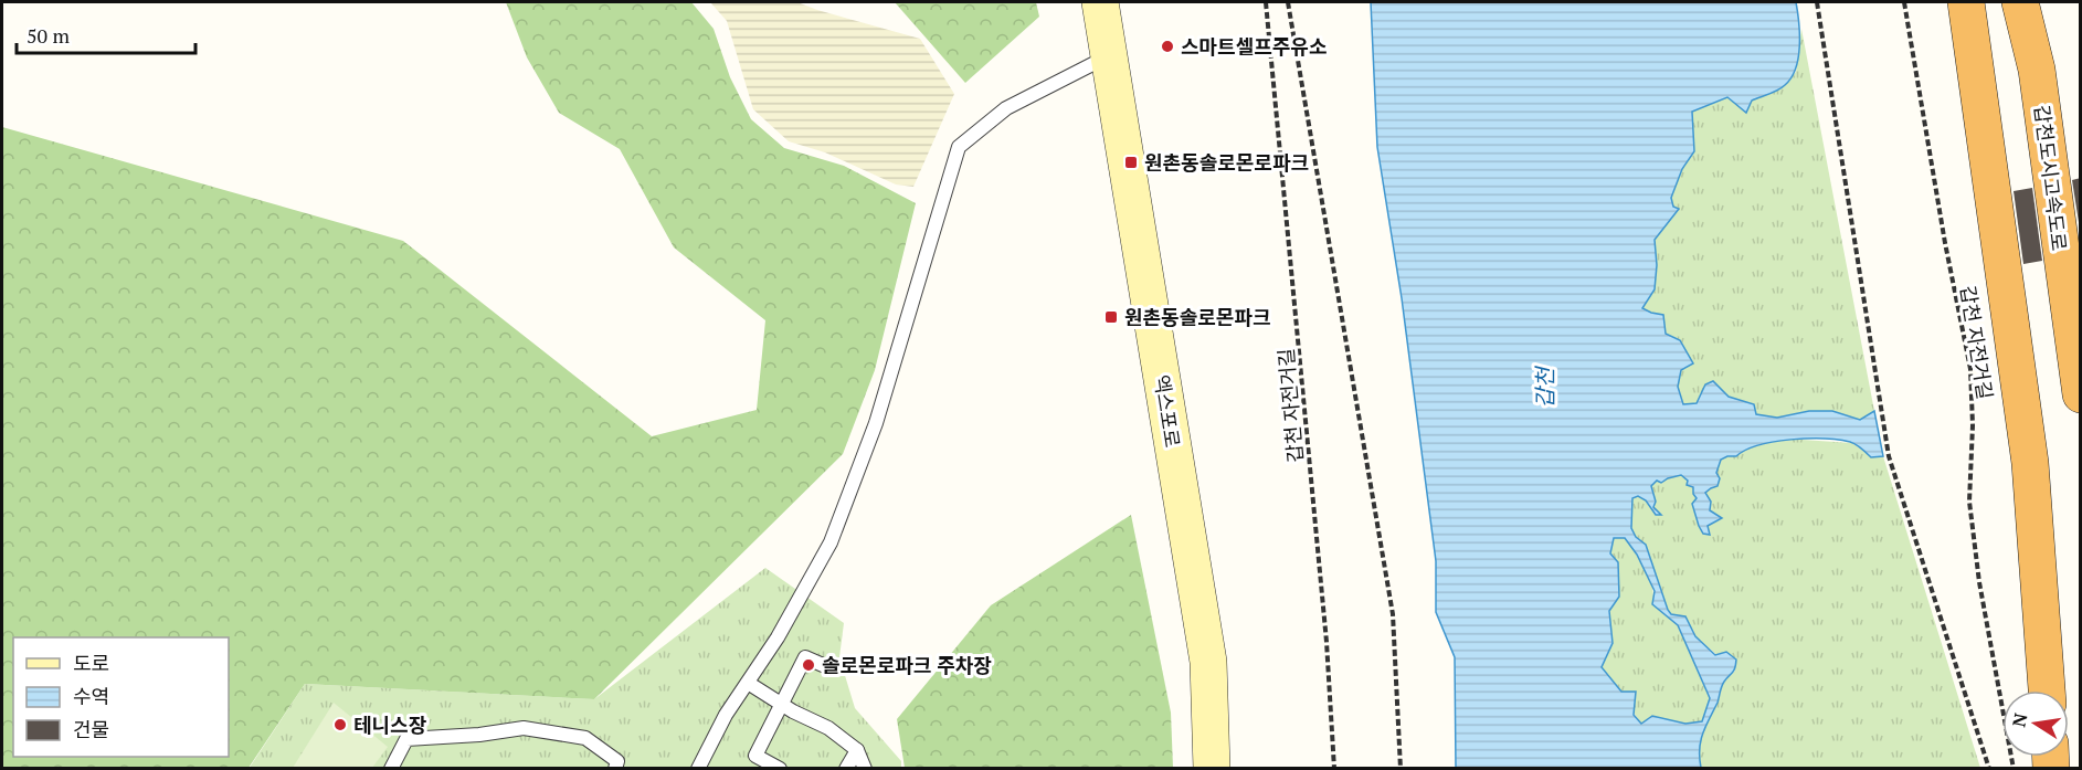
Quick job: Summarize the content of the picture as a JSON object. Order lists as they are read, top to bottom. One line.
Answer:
{"streets":{"highway":["갑천도시고속도로"],"main road":["엑스포로"],"path":["갑천 자전거길"]},"water":["갑천"],"places":{"other":["스마트셀프주유소","솔로몬로파크 주차장","테니스장"],"transit":["원촌동솔로몬로파크","원촌동솔로몬파크"]},"legend":["도로","수역","건물"],"scale_bar":"50 m","north":"left"}
